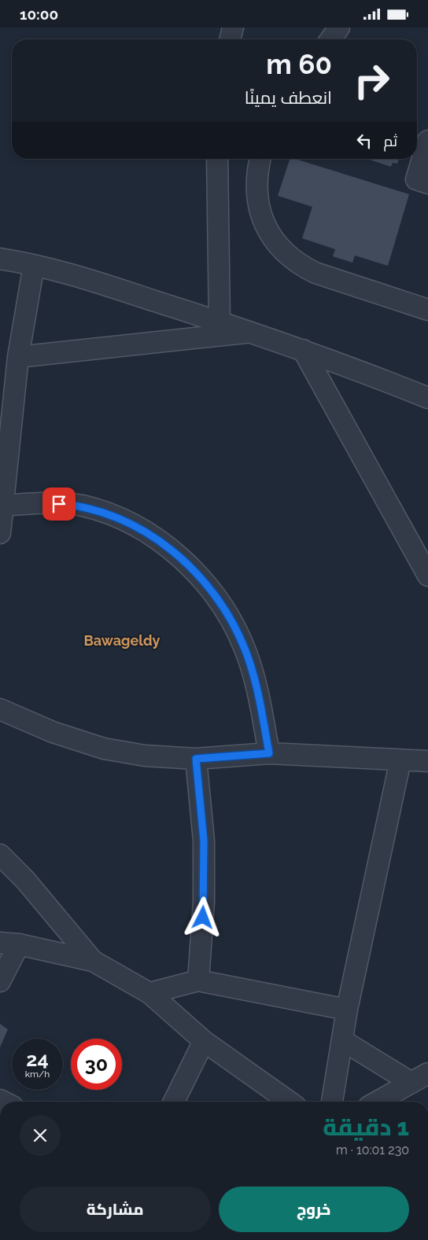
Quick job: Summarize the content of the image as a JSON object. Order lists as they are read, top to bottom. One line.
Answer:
{"districts":["Bawageldy"],"page":{"status":"10:00","turn":["60 m","انعطف يمينًا"],"then":"ثم","speed":"24 km/h","limit":"30","heading":["1 دقيقة","230 m · 10:01"],"buttons":["خروج","مشاركة"]}}
